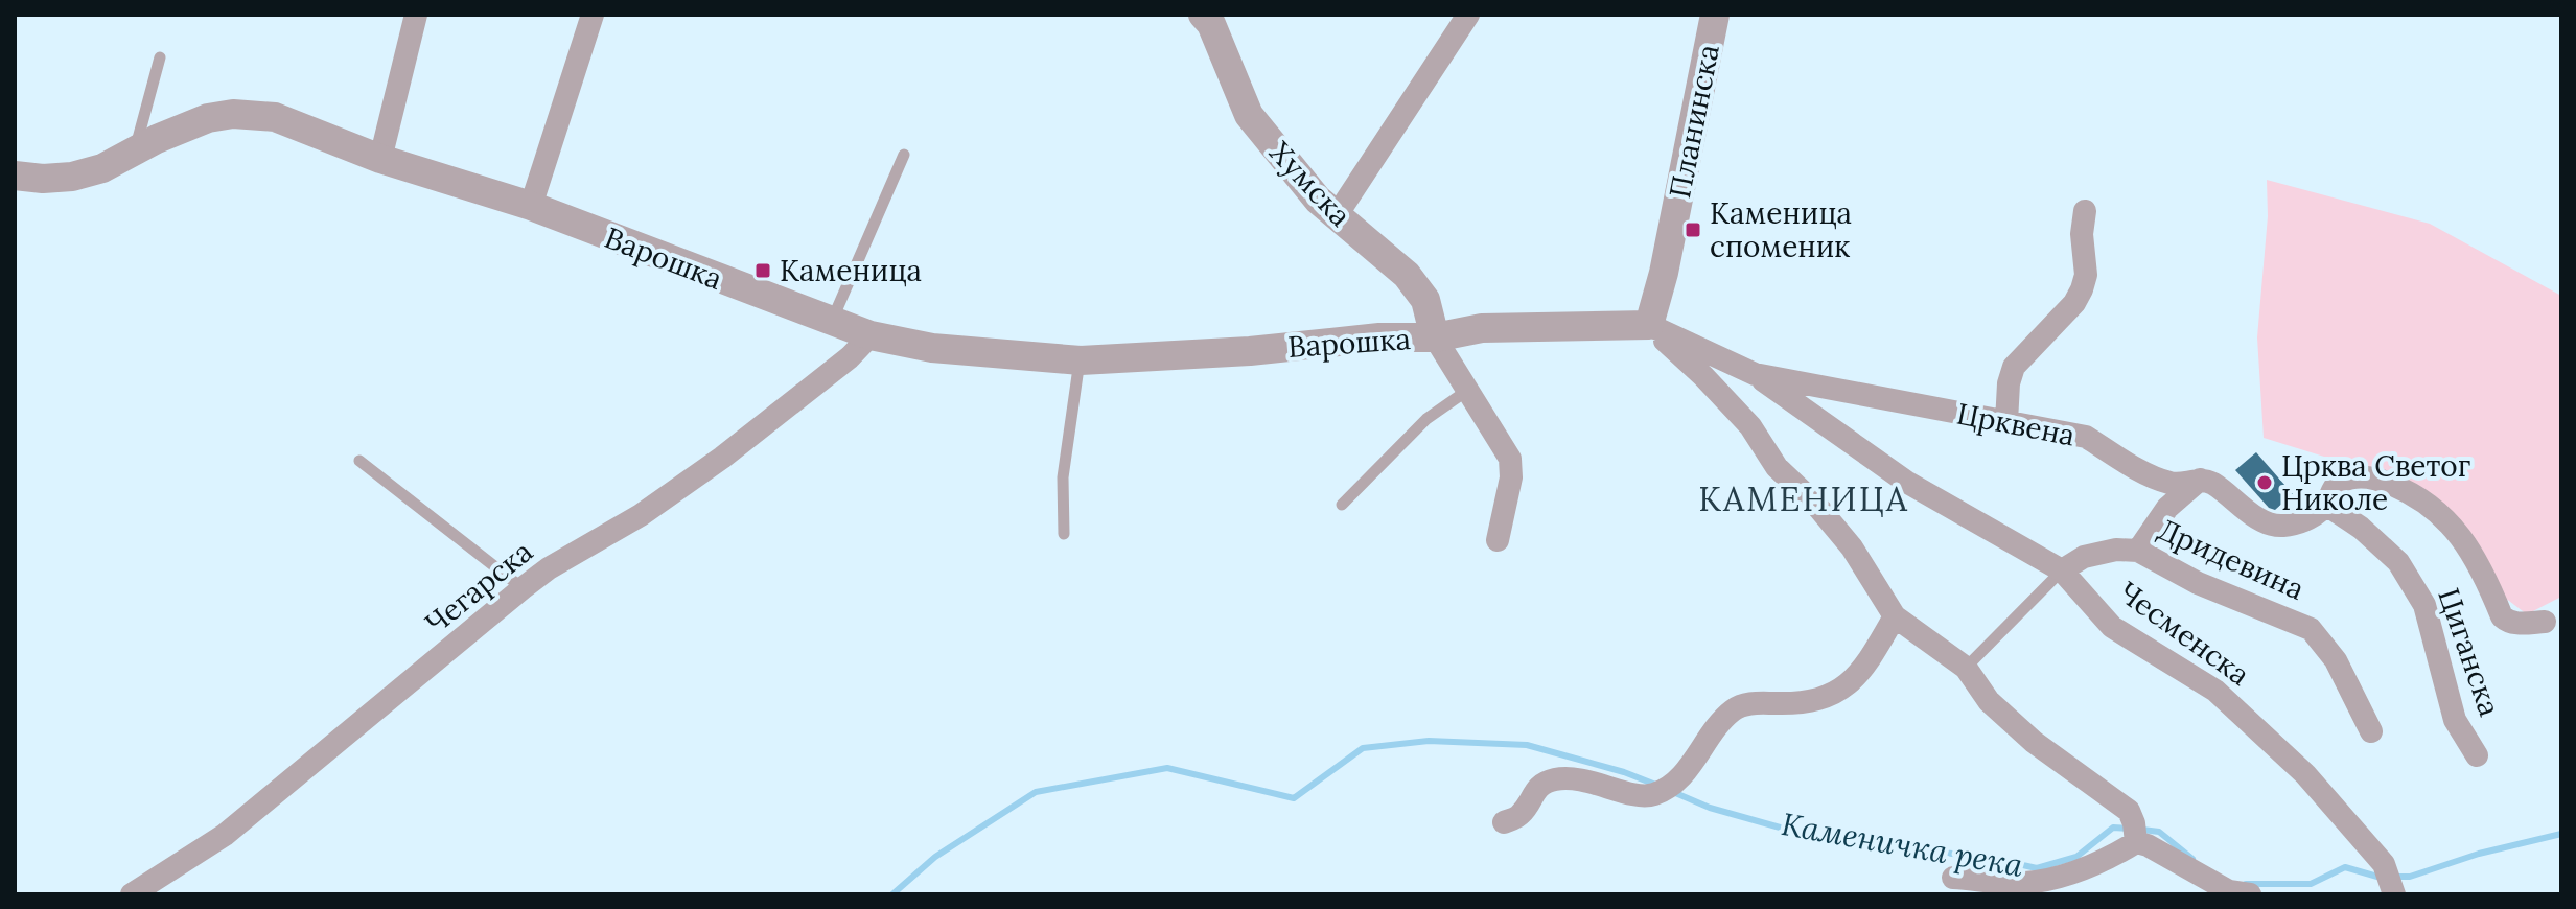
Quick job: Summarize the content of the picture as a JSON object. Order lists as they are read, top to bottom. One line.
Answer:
{"streets":{"street":["Планинска","Хумска","Варошка","Црквена","Дридевина","Чегарска","Чесменска","Циганска"]},"crossings":[["Планинска","Црквена"],["Хумска","Варошка"],["Хумска","Црквена"],["Варошка","Црквена"],["Варошка","Чегарска"],["Црквена","Чесменска"],["Црквена","Циганска"],["Дридевина","Чесменска"]],"districts":["КАМЕНИЦА"],"water":["Каменичка река"],"places":{"transit":["Каменица споменик","Каменица"],"other":["Црква Светог Николе"]}}
